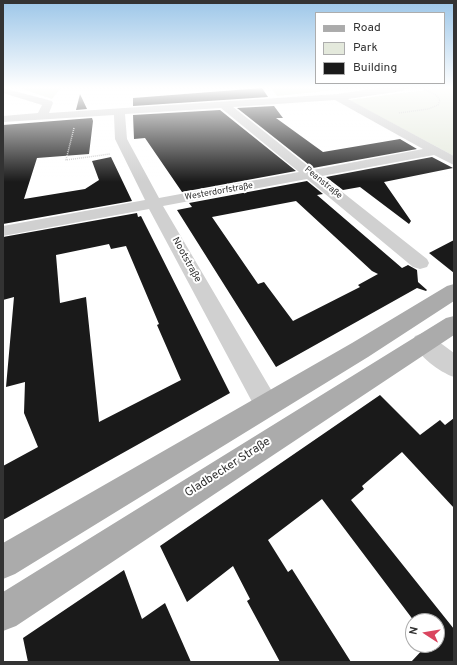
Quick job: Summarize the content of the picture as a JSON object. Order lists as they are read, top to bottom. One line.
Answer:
{"streets":{"main road":["Gladbecker Straße"],"street":["Peanstraße","Westerdorfstraße","Nootstraße"]},"crossings":[["Peanstraße","Westerdorfstraße"],["Westerdorfstraße","Nootstraße"]],"legend":["Road","Park","Building"],"north":"left"}
